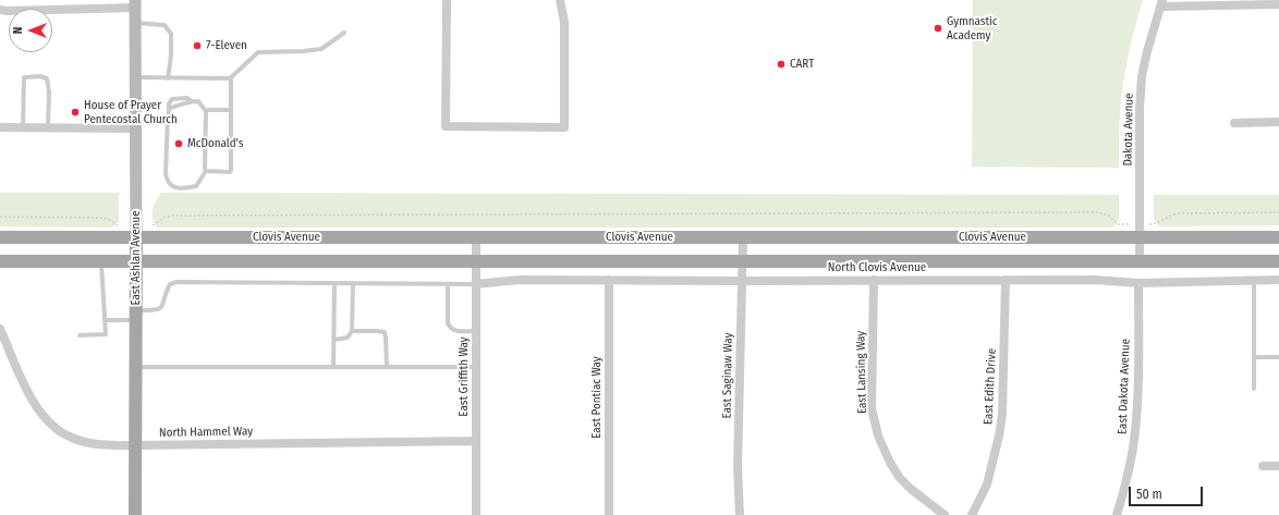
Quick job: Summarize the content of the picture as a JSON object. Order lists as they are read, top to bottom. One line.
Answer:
{"streets":{"main road":["Clovis Avenue","East Ashlan Avenue"],"street":["Dakota Avenue","North Clovis Avenue","East Lansing Way","East Saginaw Way","East Griffith Way","East Edith Drive","East Dakota Avenue","East Pontiac Way","North Hammel Way"]},"crossings":[["Dakota Avenue","Clovis Avenue"],["Clovis Avenue","East Ashlan Avenue"],["Clovis Avenue","East Saginaw Way"],["Clovis Avenue","East Griffith Way"],["East Ashlan Avenue","North Hammel Way"],["North Clovis Avenue","East Lansing Way"],["North Clovis Avenue","East Saginaw Way"],["North Clovis Avenue","East Griffith Way"],["North Clovis Avenue","East Edith Drive"],["North Clovis Avenue","East Dakota Avenue"],["North Clovis Avenue","East Pontiac Way"],["East Griffith Way","North Hammel Way"]],"places":["Gymnastic Academy","7-Eleven","CART","House of Prayer Pentecostal Church","McDonald's"],"scale_bar":"50 m","north":"left"}
